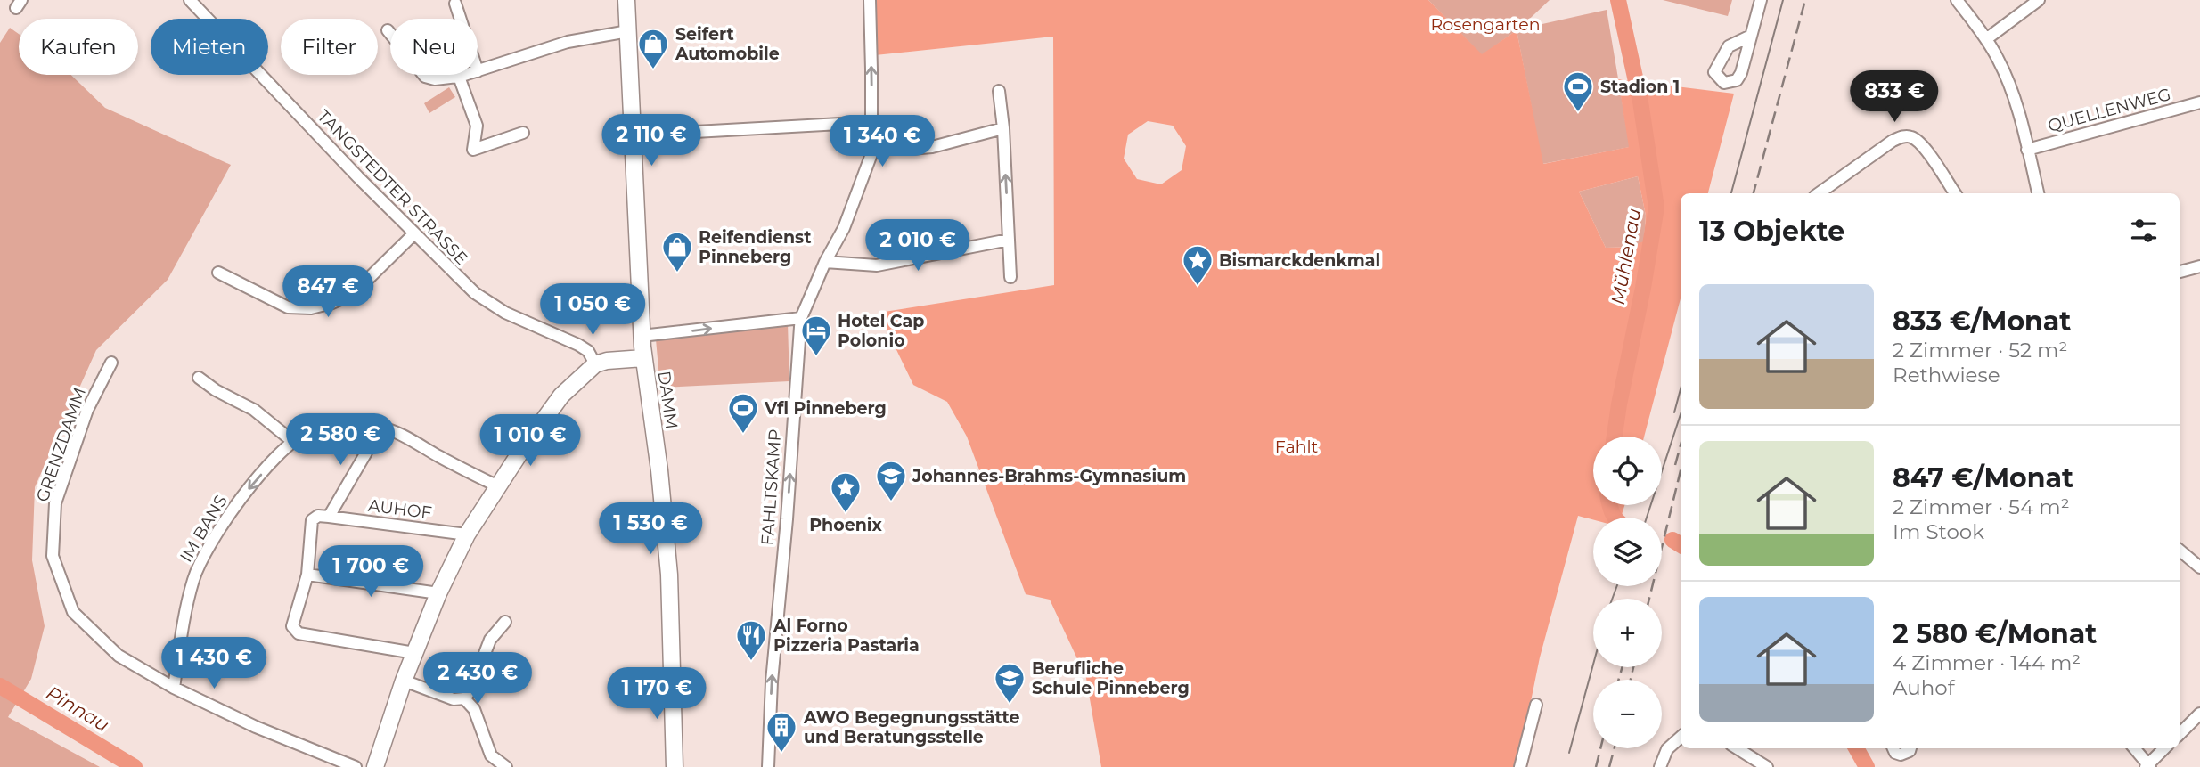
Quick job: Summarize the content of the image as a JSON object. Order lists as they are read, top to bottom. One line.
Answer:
{"streets":{"main road":["DAMM"],"street":["QUELLENWEG","TANGSTEDTER STRASSE","GRENZDAMM","FAHLTSKAMP","AUHOF","IM BANS"]},"crossings":[["GRENZDAMM","IM BANS"],["AUHOF","IM BANS"]],"one_way":["FAHLTSKAMP","IM BANS"],"water":["Mühlenau","Pinnau"],"parks":["Rosengarten","Fahlt"],"places":{"shop":["Seifert Automobile","Reifendienst Pinneberg"],"sports":["Stadion 1","Vfl Pinneberg"],"place":["Bismarckdenkmal","Phoenix"],"hotel":["Hotel Cap Polonio"],"school or university":["Johannes-Brahms-Gymnasium","Berufliche Schule Pinneberg"],"restaurant":["Al Forno Pizzeria Pastaria"],"building":["AWO Begegnungsstätte und Beratungsstelle"]},"page":{"chip":["Kaufen","Mieten","Filter","Neu"],"price":["833 €","2 110 €","1 340 €","2 010 €","847 €","1 050 €","2 580 €","1 010 €","1 530 €","1 700 €","1 430 €","2 430 €","1 170 €"],"heading":"13 Objekte","list":[{"name":"833 €/Monat","note":"2 Zimmer · 52 m² · Rethwiese"},{"name":"847 €/Monat","note":"2 Zimmer · 54 m² · Im Stook"},{"name":"2 580 €/Monat","note":"4 Zimmer · 144 m² · Auhof"}],"map_buttons":["+","−"]}}
